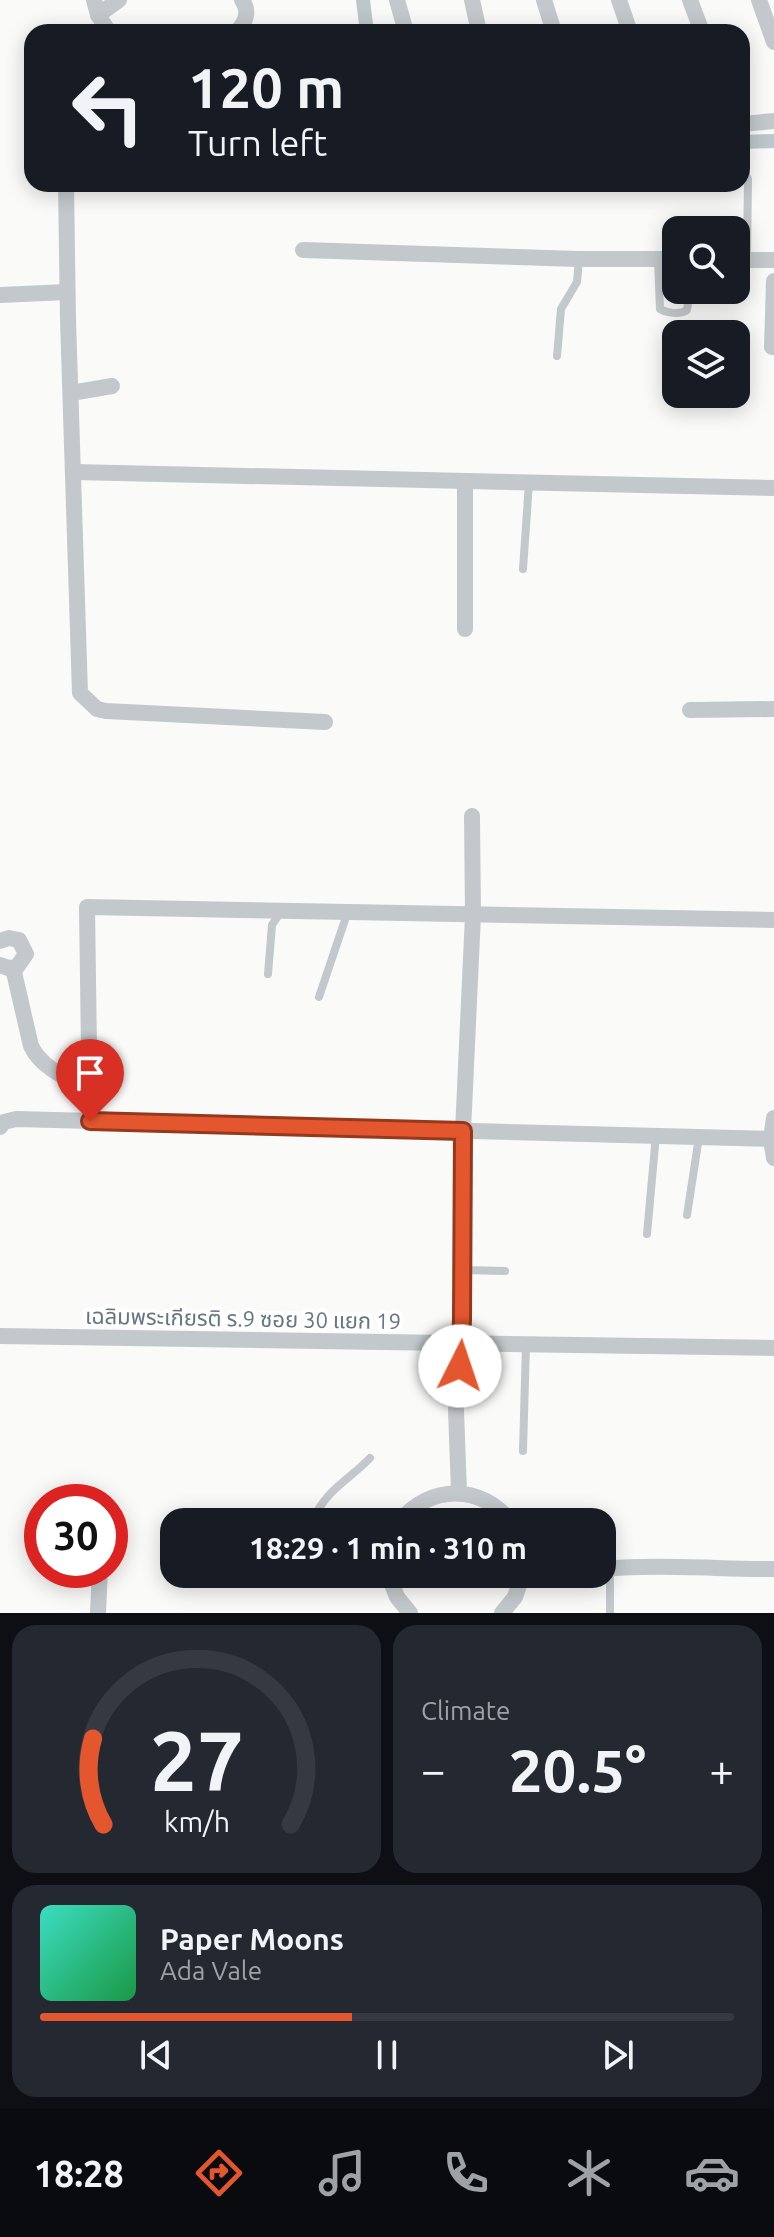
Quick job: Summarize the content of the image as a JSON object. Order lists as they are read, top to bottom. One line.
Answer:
{"streets":{"street":["เฉลิมพระเกียรติ ร.9 ซอย 30 แยก 19"]},"page":{"turn":["120 m","Turn left"],"limit":"30","trip":"18:29 · 1 min · 310 m","tile":"Climate","heat":["−","20.5°","+"],"song":["Paper Moons","Ada Vale"],"tabs":"18:28","gauge":["27","km/h"]}}
